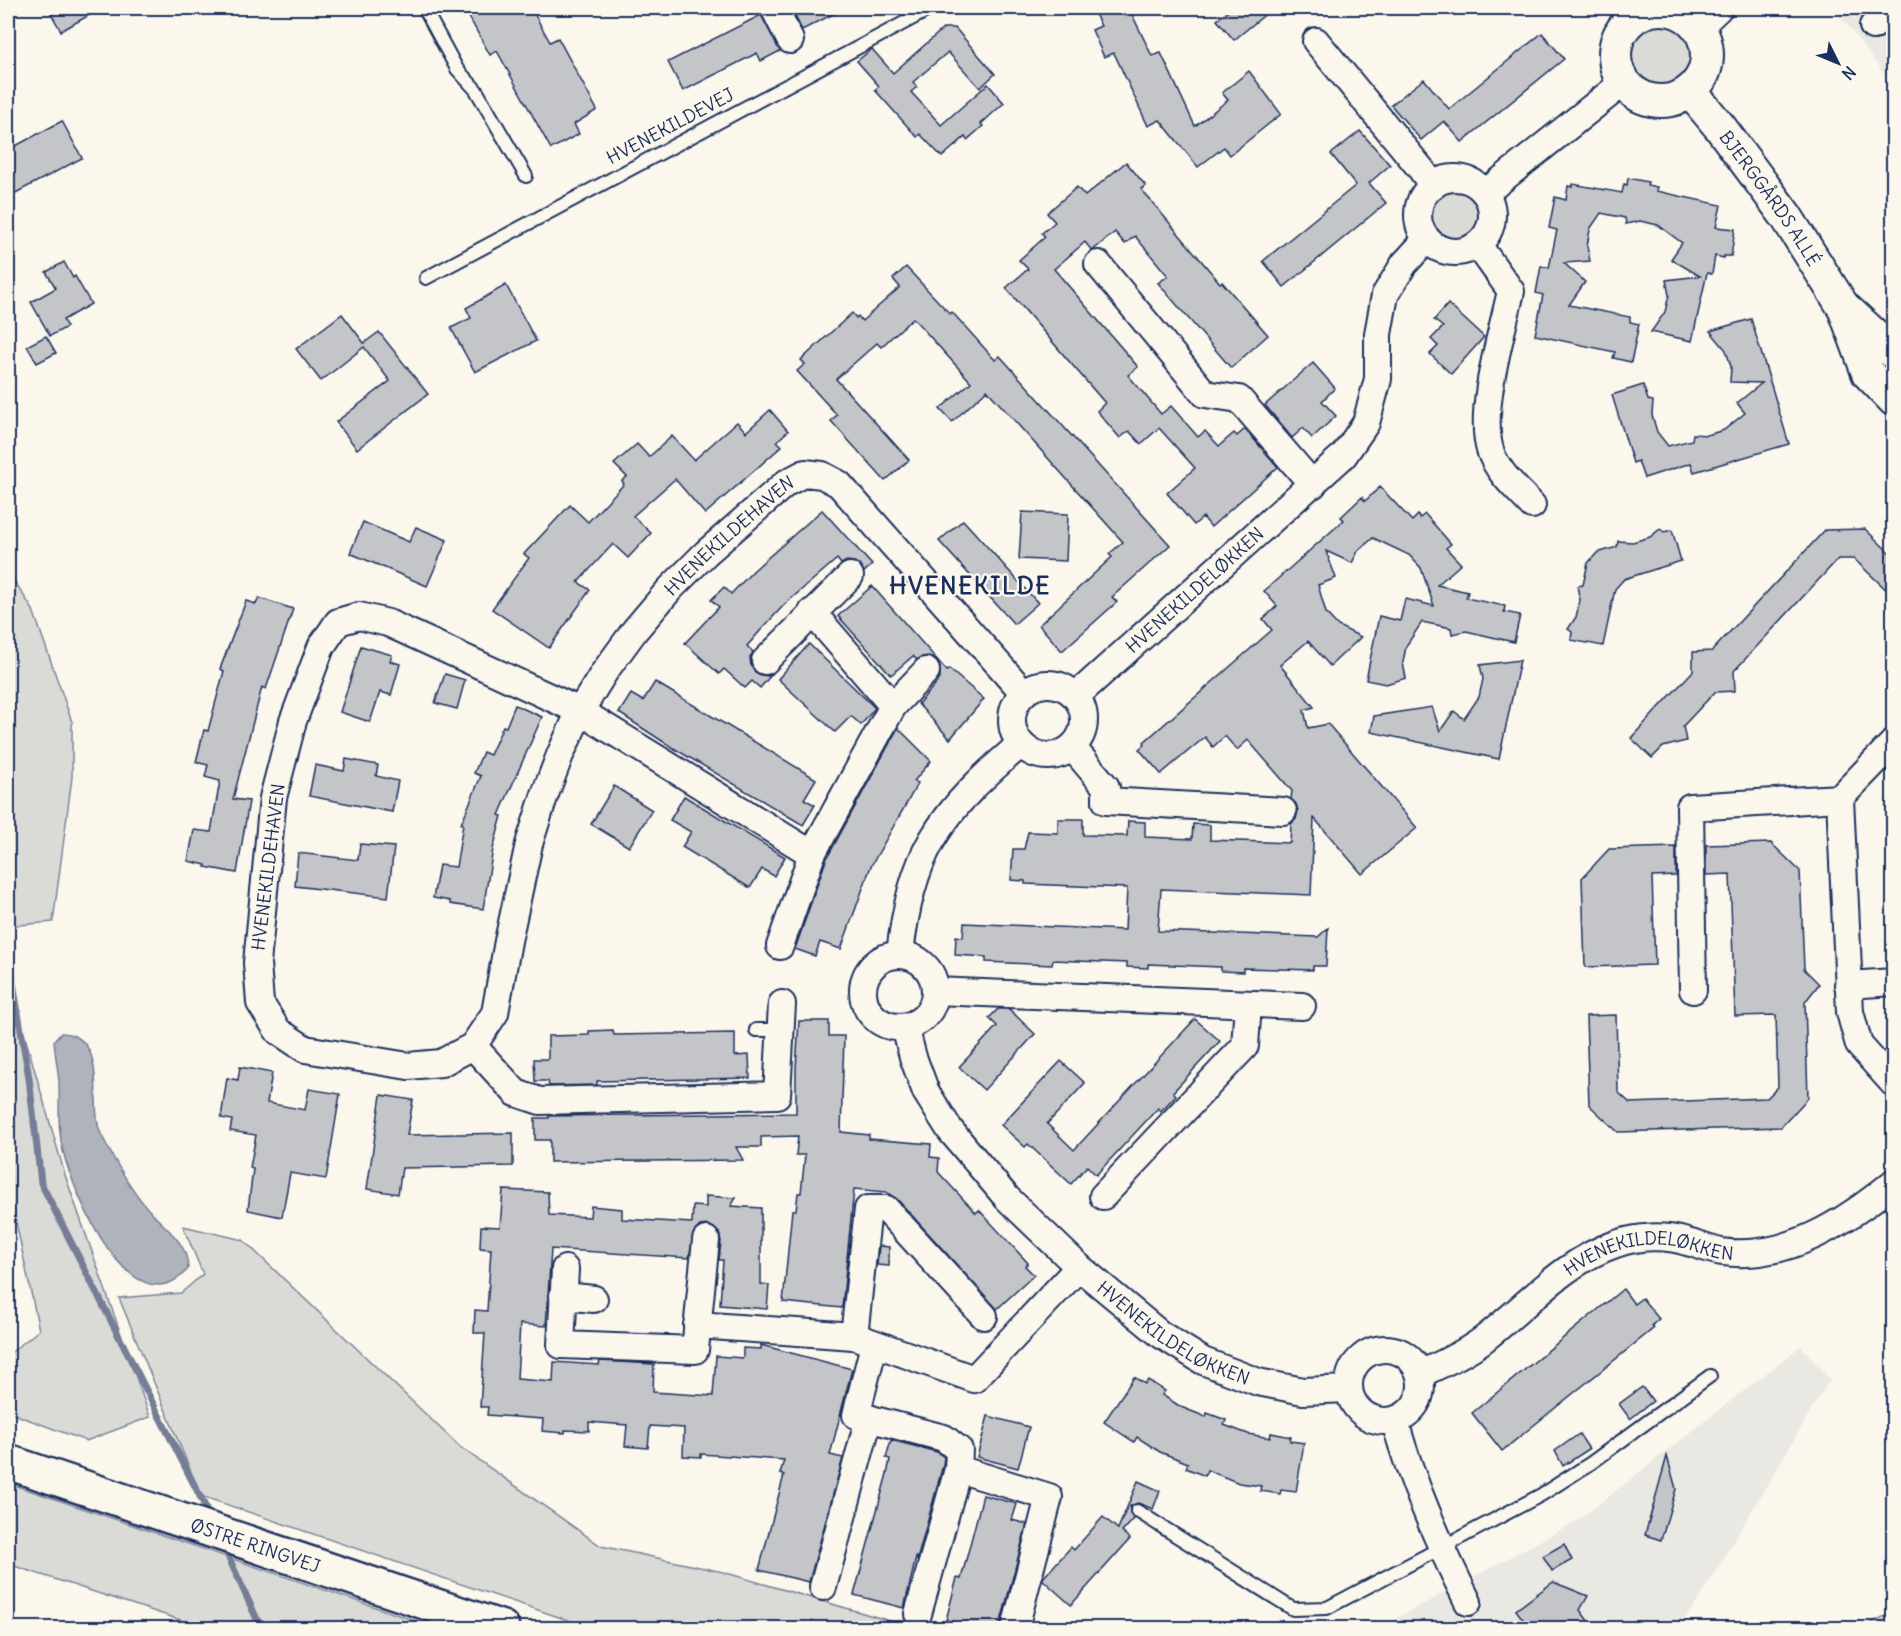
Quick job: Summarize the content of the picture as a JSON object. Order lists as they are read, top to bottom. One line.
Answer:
{"streets":{"main road":["ØSTRE RINGVEJ"],"street":["BJERGGÅRDS ALLÉ","HVENEKILDEHAVEN","HVENEKILDELØKKEN"],"lane":["HVENEKILDEVEJ"]},"crossings":[["HVENEKILDEHAVEN","HVENEKILDELØKKEN"]],"districts":["HVENEKILDE"],"north":"bottom right"}
